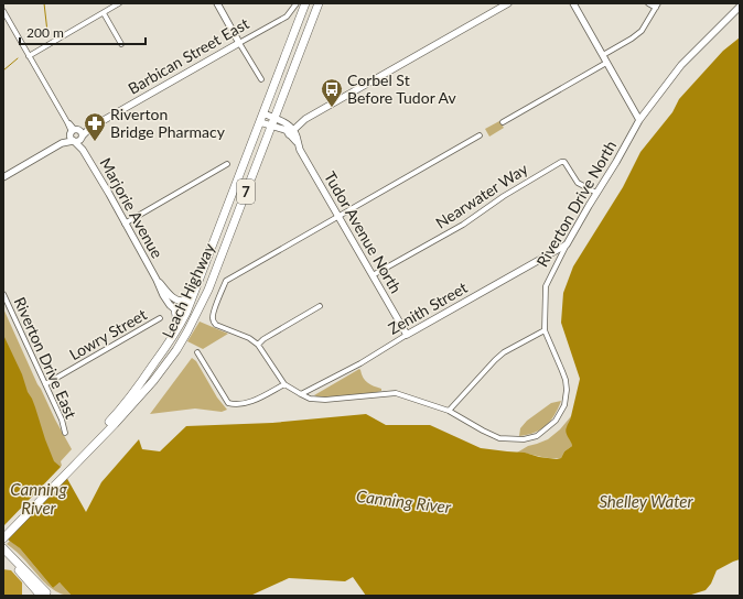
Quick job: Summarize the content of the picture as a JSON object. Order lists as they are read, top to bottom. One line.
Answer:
{"streets":{"highway":["7","Leach Highway"],"street":["Barbican Street East","Nearwater Way","Riverton Drive North","Marjorie Avenue","Tudor Avenue North","Zenith Street","Lowry Street","Riverton Drive East"]},"crossings":[["Barbican Street East","Marjorie Avenue"],["Nearwater Way","Riverton Drive North"],["Nearwater Way","Tudor Avenue North"],["Riverton Drive North","Zenith Street"],["Marjorie Avenue","Leach Highway"],["Tudor Avenue North","Leach Highway"],["Tudor Avenue North","Zenith Street"],["Lowry Street","Riverton Drive East"]],"water":["Canning River","Shelley Water"],"places":{"bus stop":["Corbel St Before Tudor Av"],"pharmacy":["Riverton Bridge Pharmacy"]},"scale_bar":"200 m"}
